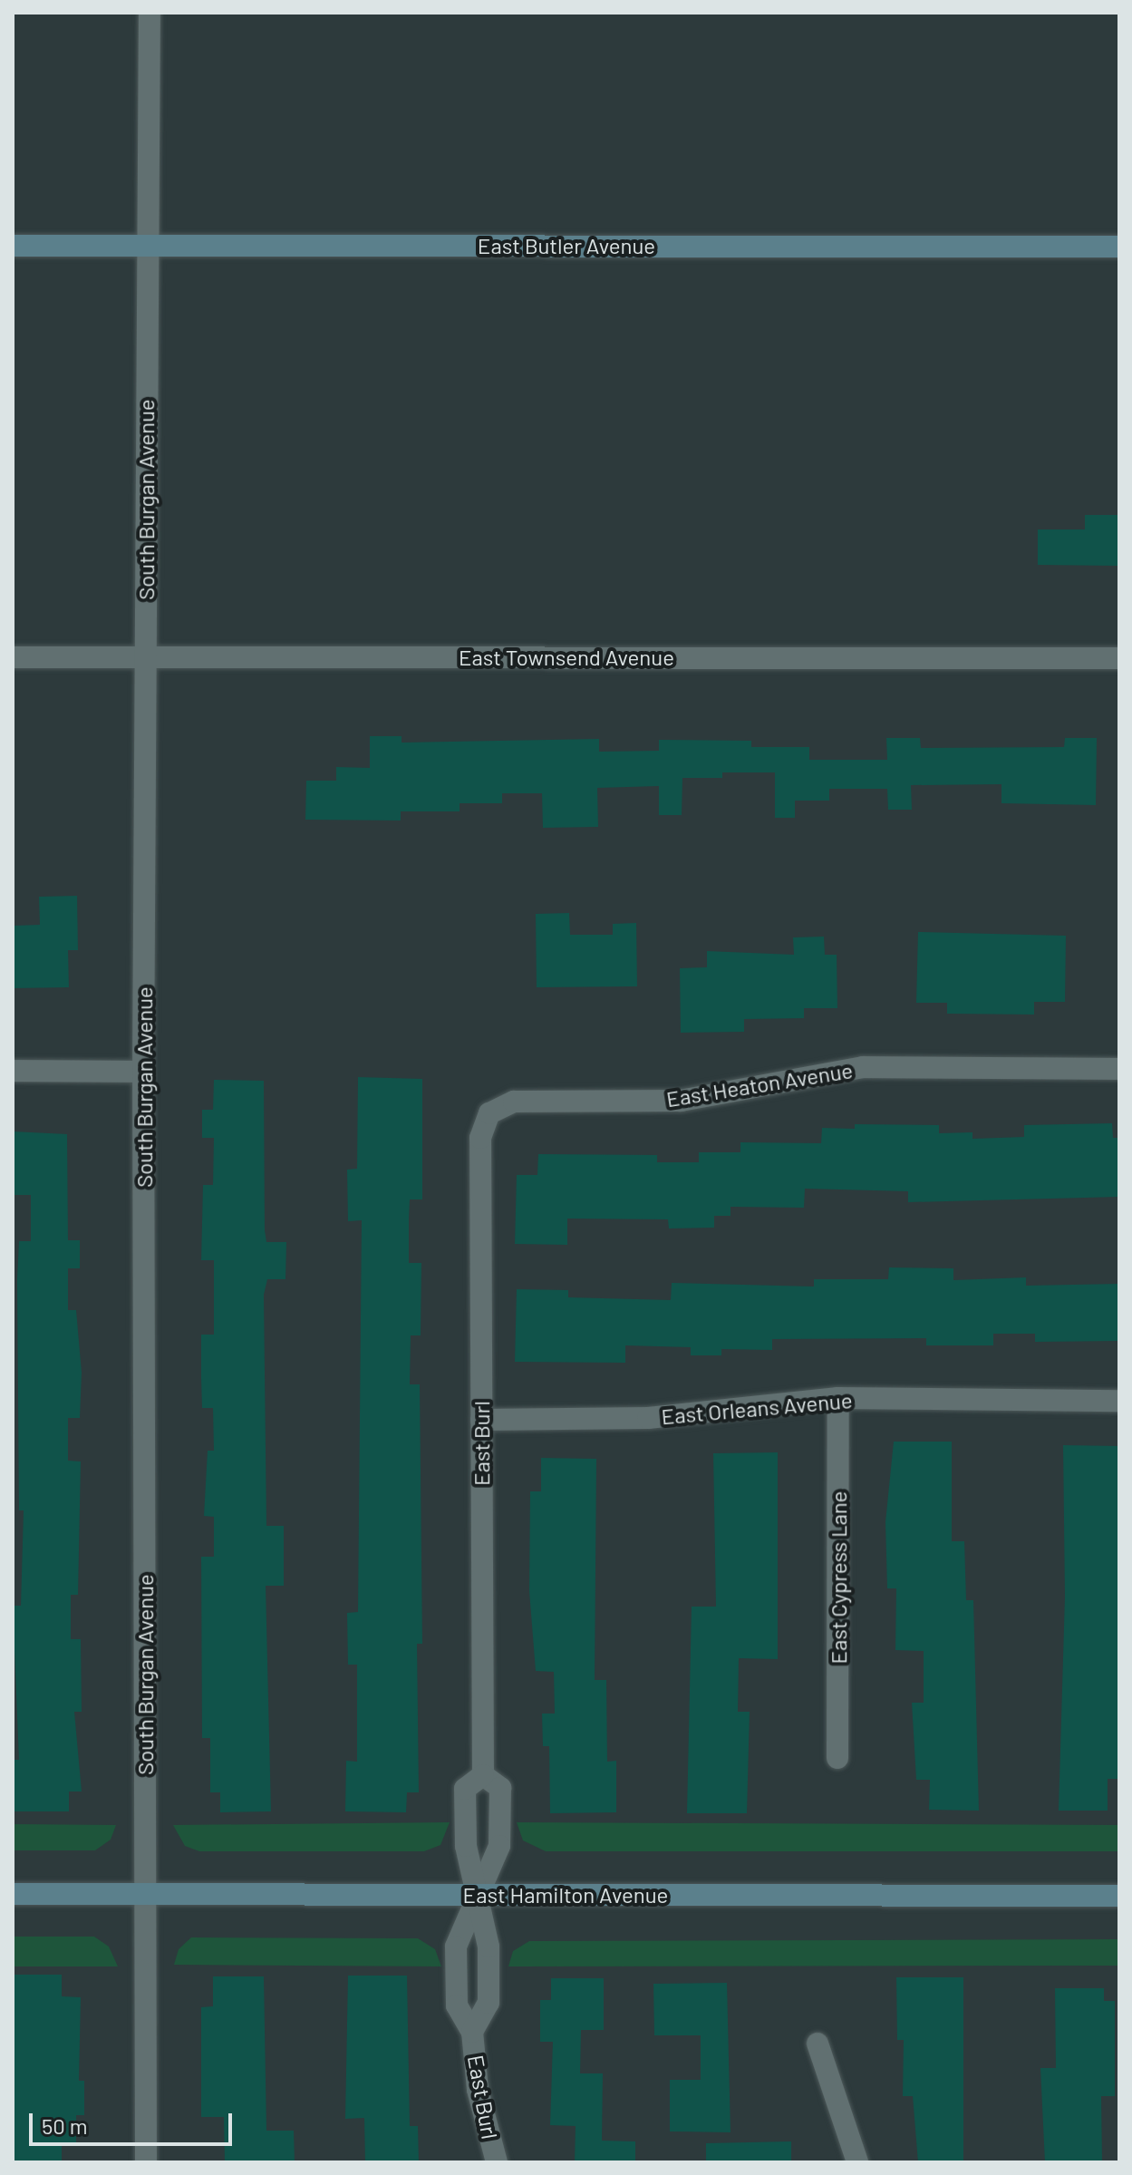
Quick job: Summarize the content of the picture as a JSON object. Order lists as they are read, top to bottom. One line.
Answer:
{"streets":{"street":["East Butler Avenue","South Burgan Avenue","East Townsend Avenue","East Heaton Avenue","East Orleans Avenue","East Burl","East Cypress Lane","East Hamilton Avenue"]},"crossings":[["East Butler Avenue","South Burgan Avenue"],["South Burgan Avenue","East Townsend Avenue"],["South Burgan Avenue","East Hamilton Avenue"],["East Heaton Avenue","East Burl"],["East Orleans Avenue","East Burl"],["East Orleans Avenue","East Cypress Lane"],["East Burl","East Hamilton Avenue"]],"scale_bar":"50 m"}
